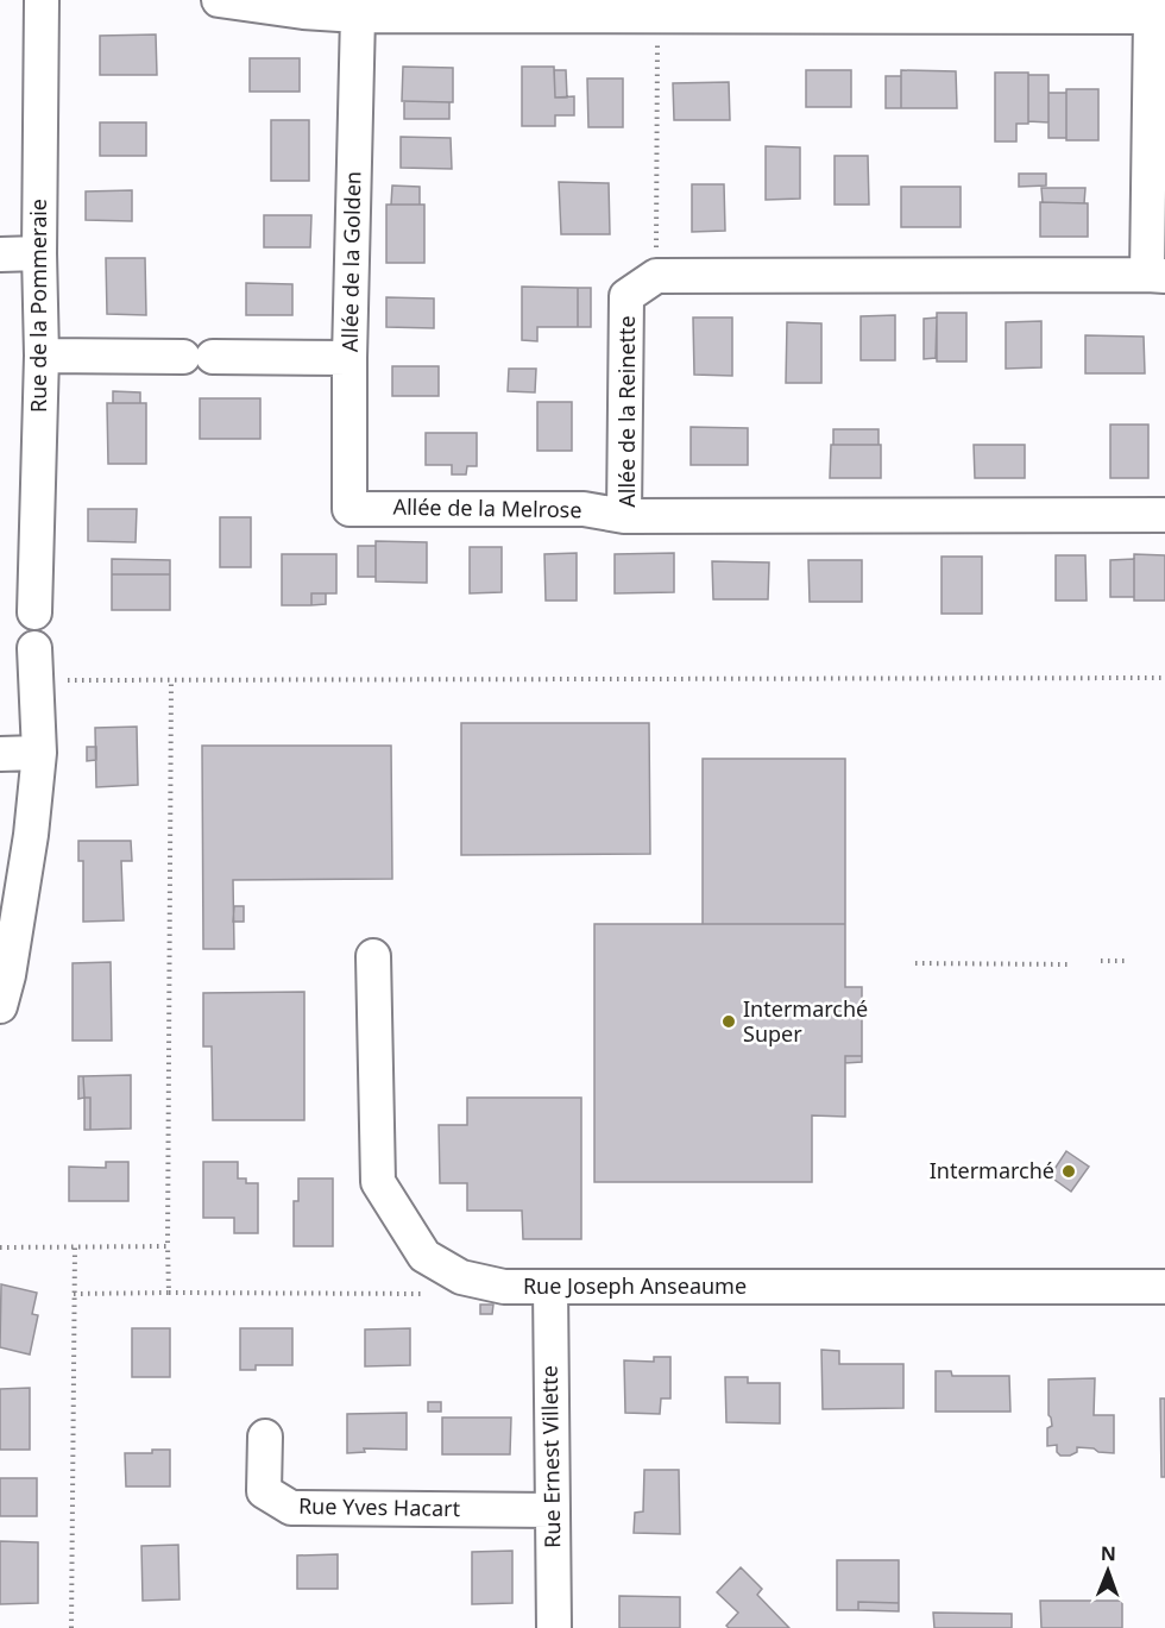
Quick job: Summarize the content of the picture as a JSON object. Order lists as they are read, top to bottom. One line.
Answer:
{"streets":{"street":["Allée de la Golden","Rue de la Pommeraie","Allée de la Reinette","Allée de la Melrose","Rue Joseph Anseaume","Rue Ernest Villette","Rue Yves Hacart"]},"crossings":[["Allée de la Golden","Allée de la Melrose"],["Allée de la Reinette","Allée de la Melrose"],["Rue Joseph Anseaume","Rue Ernest Villette"],["Rue Ernest Villette","Rue Yves Hacart"]],"places":["Intermarché Super","Intermarché"],"north":"top"}
